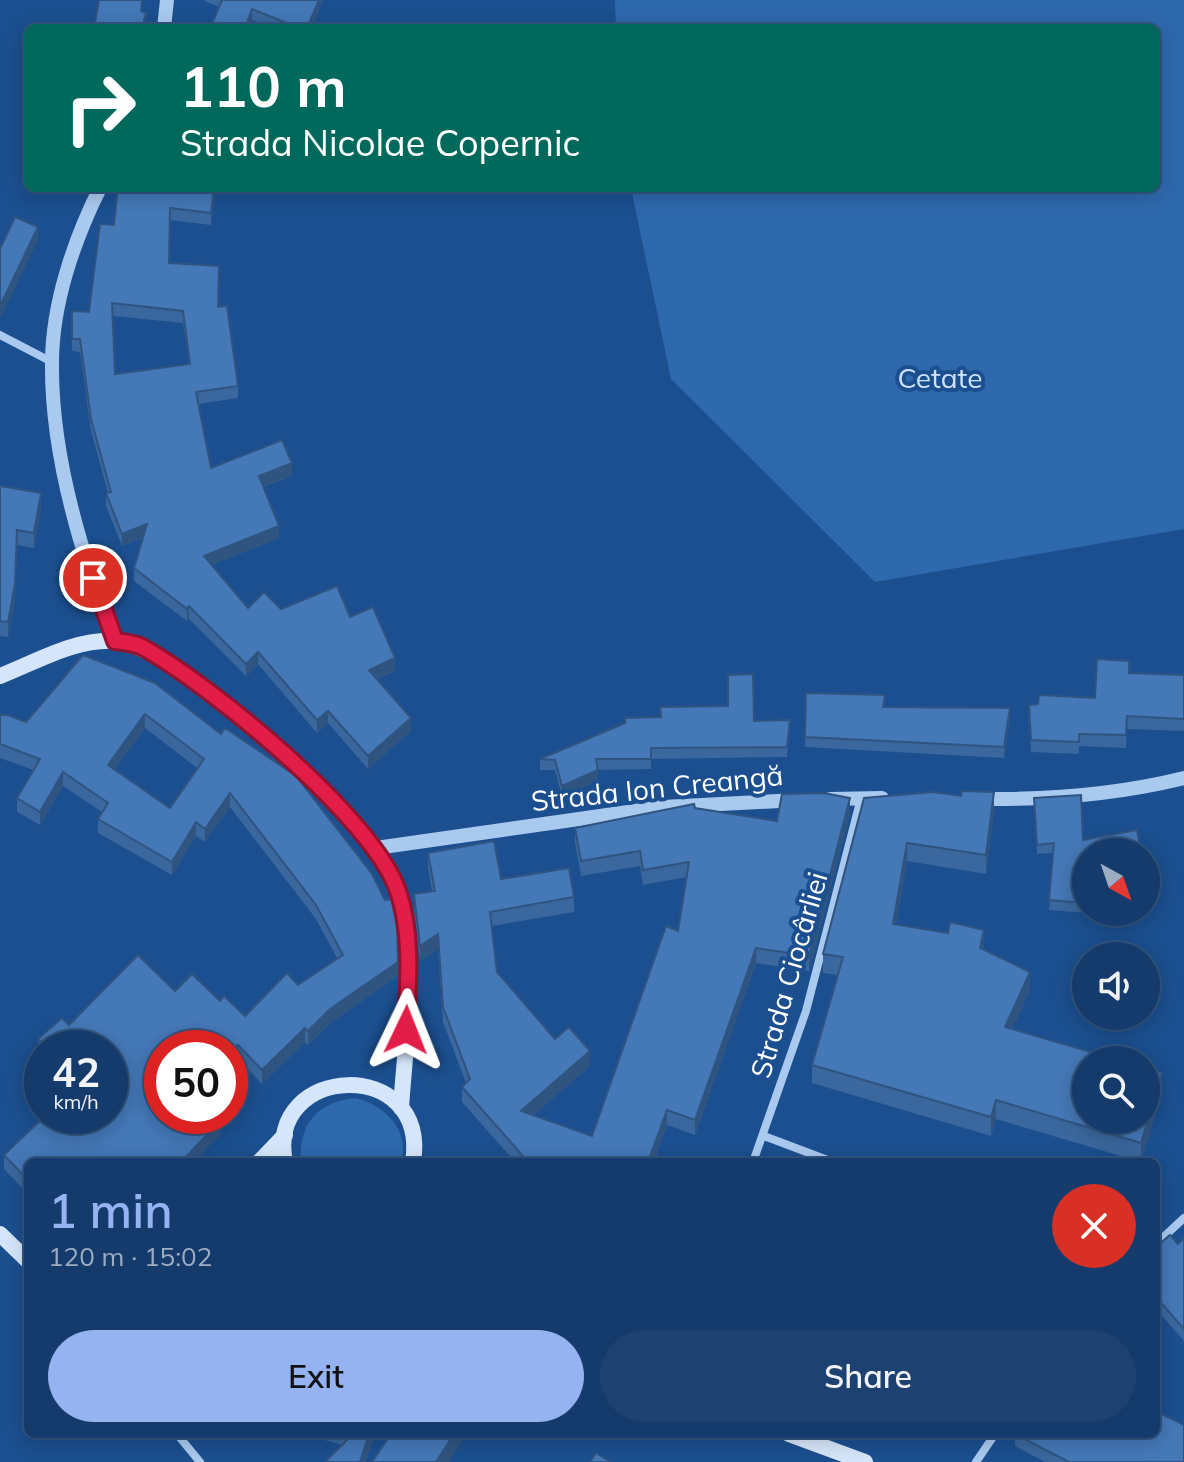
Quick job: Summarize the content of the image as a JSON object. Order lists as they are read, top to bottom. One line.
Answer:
{"streets":{"street":["Strada Ion Creangă","Strada Ciocârliei"]},"crossings":[["Strada Ion Creangă","Strada Ciocârliei"]],"parks":["Cetate"],"north":"bottom right","page":{"turn":["110 m","Strada Nicolae Copernic"],"speed":"42 km/h","limit":"50","heading":["1 min","120 m · 15:02"],"buttons":["Exit","Share"]}}
